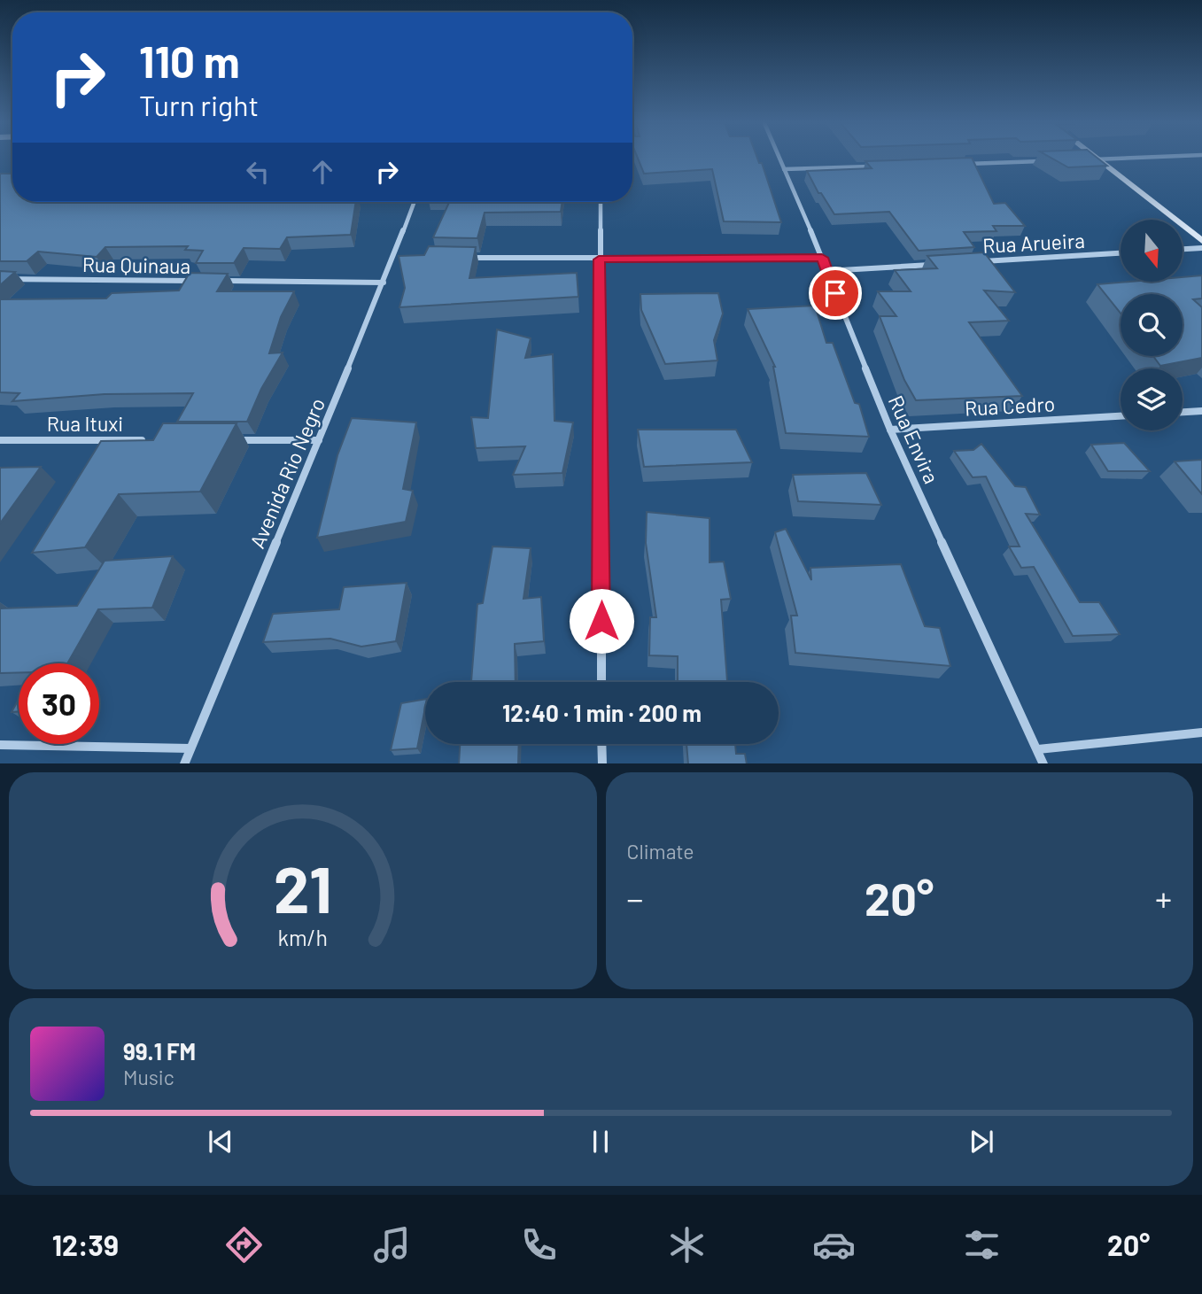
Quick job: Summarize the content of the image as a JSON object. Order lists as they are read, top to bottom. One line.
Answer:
{"streets":{"street":["Rua Arueira","Rua Quinaua","Rua Cedro","Rua Ituxi","Rua Envira","Avenida Rio Negro"]},"crossings":[["Rua Cedro","Rua Envira"]],"north":"bottom","page":{"turn":["110 m","Turn right"],"limit":"30","trip":"12:40 · 1 min · 200 m","tile":"Climate","heat":["−","20°","+"],"song":["99.1 FM","Music"],"tabs":["12:39","20°"],"gauge":["21","km/h"]}}
